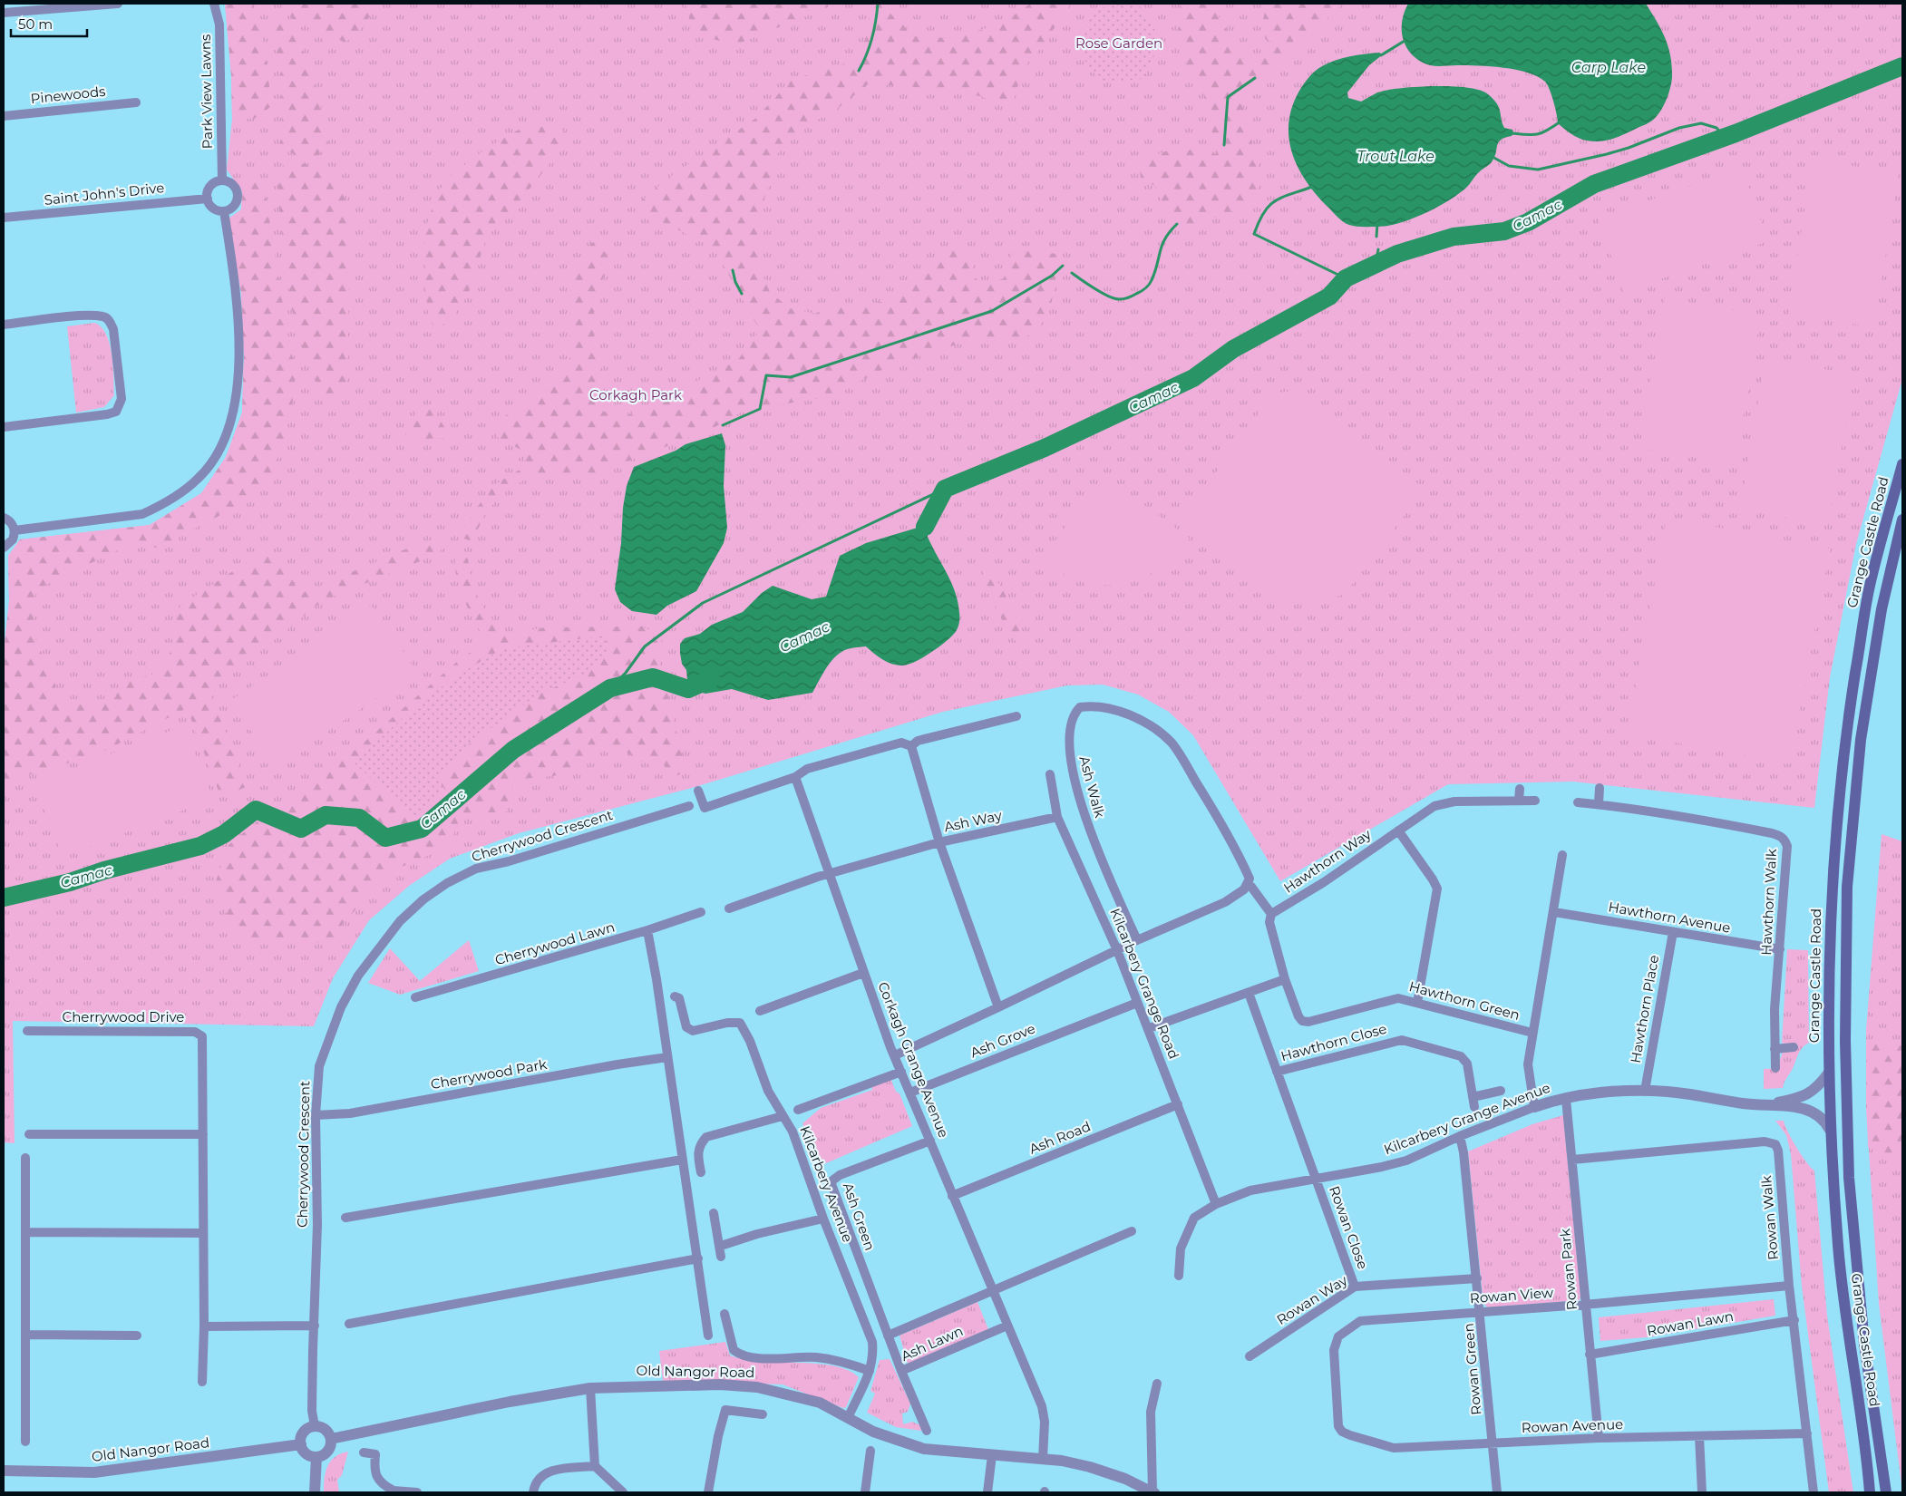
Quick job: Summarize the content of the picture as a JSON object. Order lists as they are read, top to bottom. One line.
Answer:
{"streets":{"main road":["Grange Castle Road"],"street":["Park View Lawns","Pinewoods","Saint John's Drive","Ash Walk","Ash Way","Cherrywood Crescent","Hawthorn Way","Hawthorn Walk","Hawthorn Avenue","Cherrywood Lawn","Kilcarbery Grange Road","Hawthorn Green","Hawthorn Place","Cherrywood Drive","Ash Grove","Hawthorn Close","Corkagh Grange Avenue","Cherrywood Park","Kilcarbery Grange Avenue","Ash Road","Kilcarbery Avenue","Ash Green","Rowan Walk","Rowan Close","Rowan Park","Rowan View","Rowan Way","Rowan Lawn","Ash Lawn","Rowan Green","Old Nangor Road","Rowan Avenue"]},"crossings":[["Park View Lawns","Saint John's Drive"],["Grange Castle Road","Kilcarbery Grange Avenue"],["Ash Way","Kilcarbery Grange Road"],["Cherrywood Crescent","Cherrywood Park"],["Cherrywood Crescent","Old Nangor Road"],["Hawthorn Way","Hawthorn Green"],["Hawthorn Walk","Hawthorn Avenue"],["Hawthorn Avenue","Hawthorn Place"],["Kilcarbery Grange Road","Ash Grove"],["Kilcarbery Grange Road","Kilcarbery Grange Avenue"],["Kilcarbery Grange Road","Ash Road"],["Hawthorn Place","Kilcarbery Grange Avenue"],["Ash Grove","Corkagh Grange Avenue"],["Hawthorn Close","Kilcarbery Grange Avenue"],["Hawthorn Close","Rowan Close"],["Corkagh Grange Avenue","Ash Road"],["Corkagh Grange Avenue","Ash Green"],["Corkagh Grange Avenue","Ash Lawn"],["Corkagh Grange Avenue","Old Nangor Road"],["Kilcarbery Grange Avenue","Rowan Close"],["Kilcarbery Grange Avenue","Rowan Park"],["Kilcarbery Grange Avenue","Rowan Green"],["Kilcarbery Avenue","Old Nangor Road"],["Ash Green","Ash Lawn"],["Rowan Walk","Rowan Park"],["Rowan Walk","Rowan View"],["Rowan Walk","Rowan Lawn"],["Rowan Walk","Rowan Avenue"],["Rowan Close","Rowan Way"],["Rowan Park","Rowan View"],["Rowan Park","Rowan Lawn"],["Rowan Park","Rowan Avenue"],["Rowan View","Rowan Green"],["Rowan View","Rowan Avenue"],["Rowan Way","Rowan Green"],["Rowan Green","Rowan Avenue"]],"water":["Carp Lake","Trout Lake","Camac"],"parks":["Rose Garden","Corkagh Park"],"scale_bar":"50 m"}
